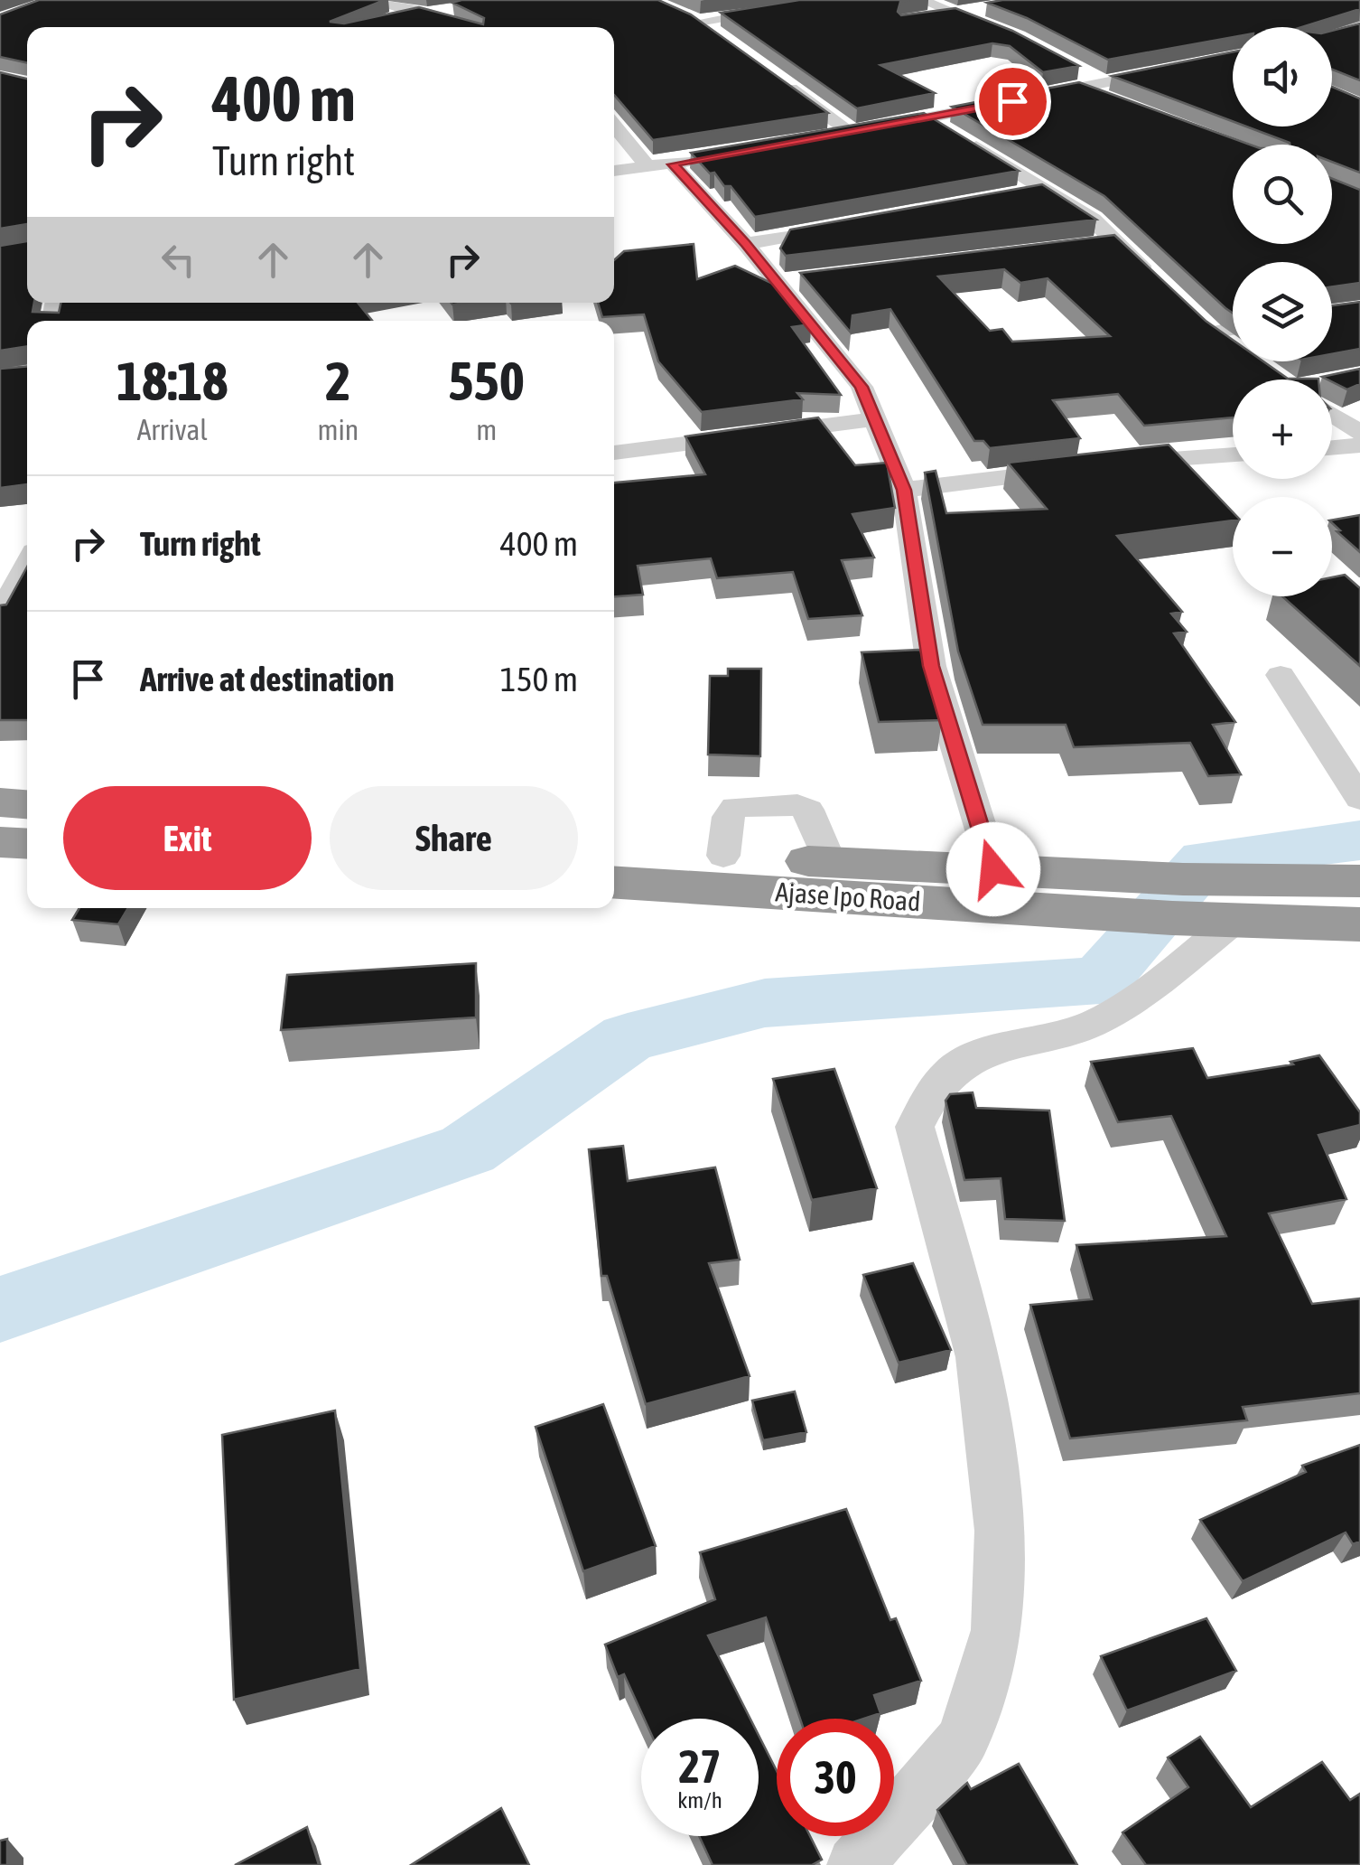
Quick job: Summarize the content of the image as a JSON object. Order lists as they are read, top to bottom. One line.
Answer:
{"streets":{"highway":["Ajase Ipo Road"]},"page":{"map_buttons":["+","−"],"turn":["400 m","Turn right"],"eta":["18:18","Arrival","2","min","550","m"],"list":[{"name":"Turn right","value":"400 m"},{"name":"Arrive at destination","value":"150 m"}],"buttons":["Exit","Share"],"speed":"27 km/h","limit":"30"}}
